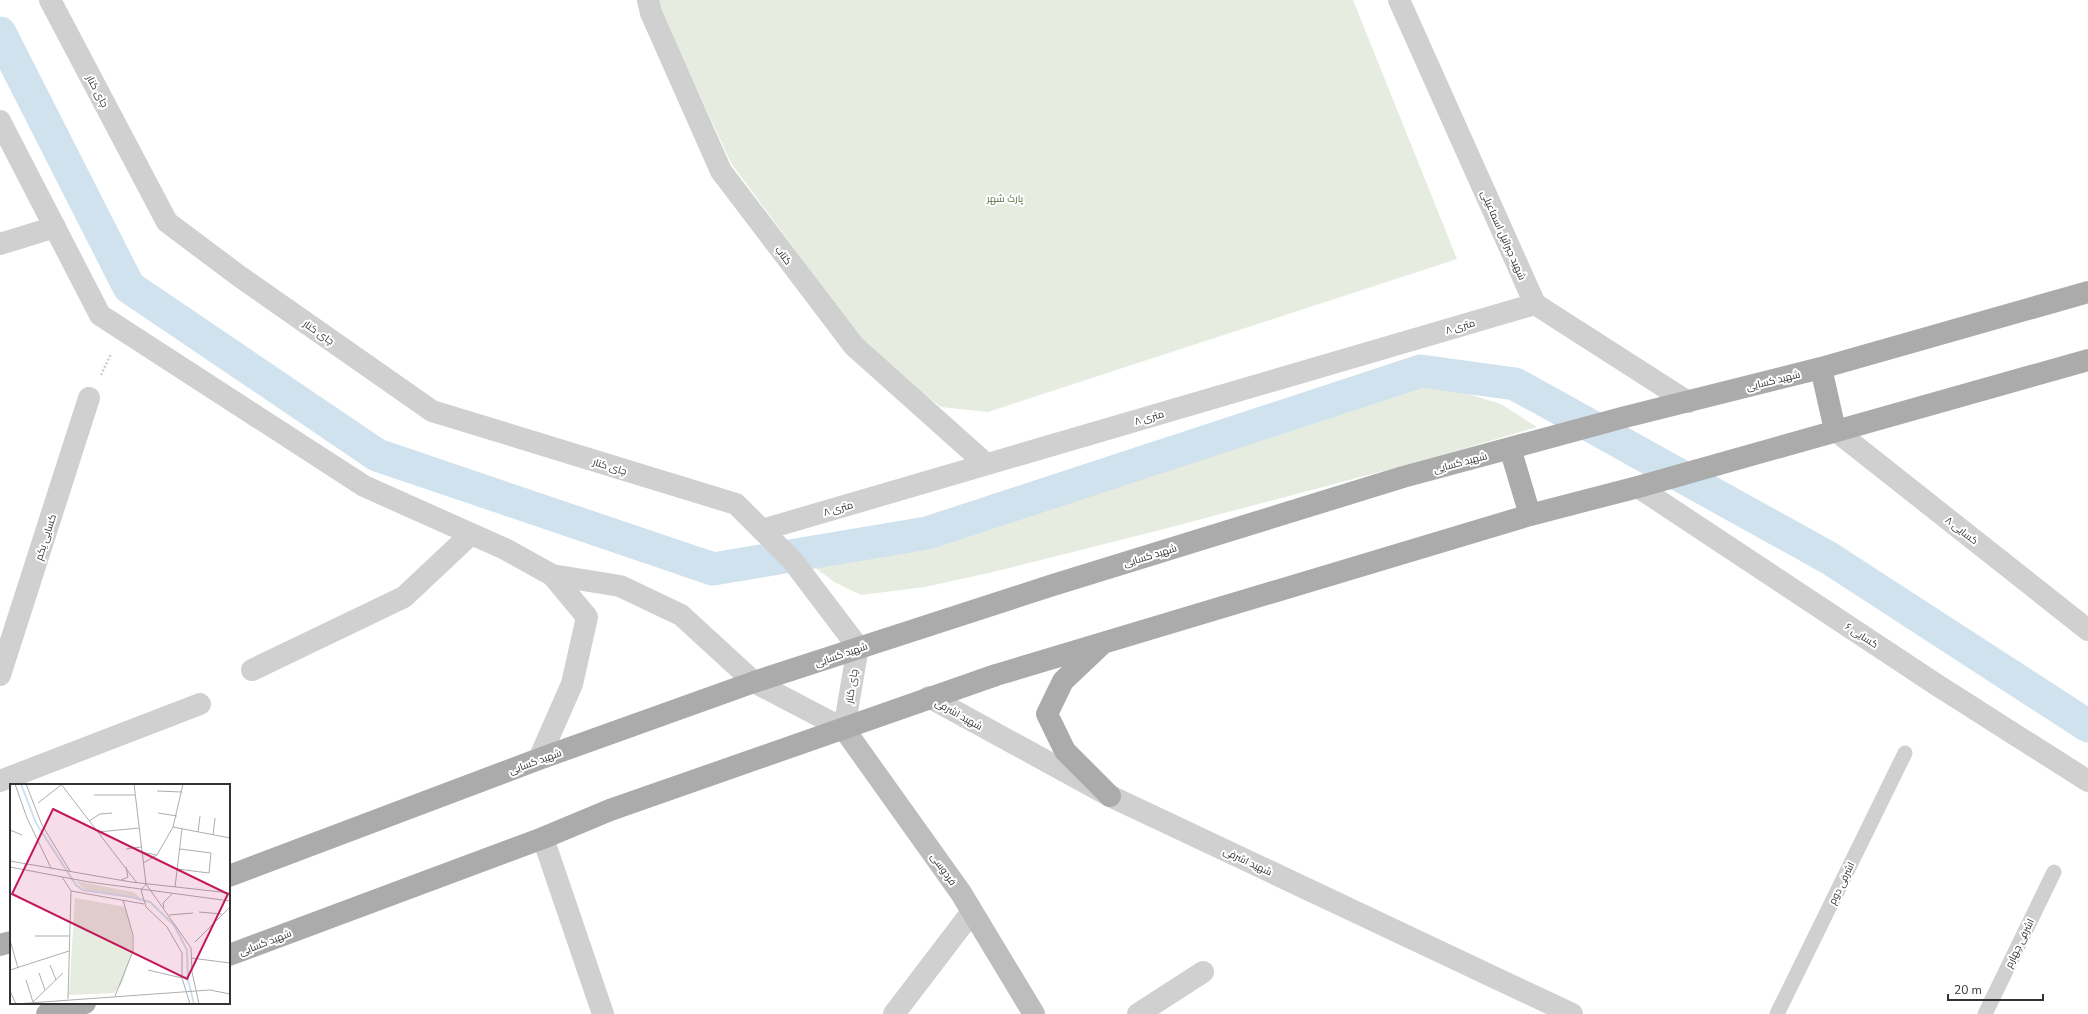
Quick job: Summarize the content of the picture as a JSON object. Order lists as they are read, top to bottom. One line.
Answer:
{"streets":{"main road":["شهید کسایی","فردوسی"],"street":["چای کنار","شهید جبرائیل اسماعیلی","کتاب","۸ متری","‌کسایی ۸","کسایی یکم","کسایی ۶","شهید اشرفی"],"lane":["اشرفی دوم","اشرفی چهارم"]},"crossings":[["چای کنار","۸ متری"],["چای کنار","شهید کسایی"],["چای کنار","فردوسی"],["شهید جبرائیل اسماعیلی","۸ متری"],["کتاب","۸ متری"],["شهید کسایی","‌کسایی ۸"],["شهید کسایی","کسایی ۶"],["شهید کسایی","شهید اشرفی"],["شهید کسایی","فردوسی"]],"parks":["پارک شهر"],"scale_bar":"20 m"}
